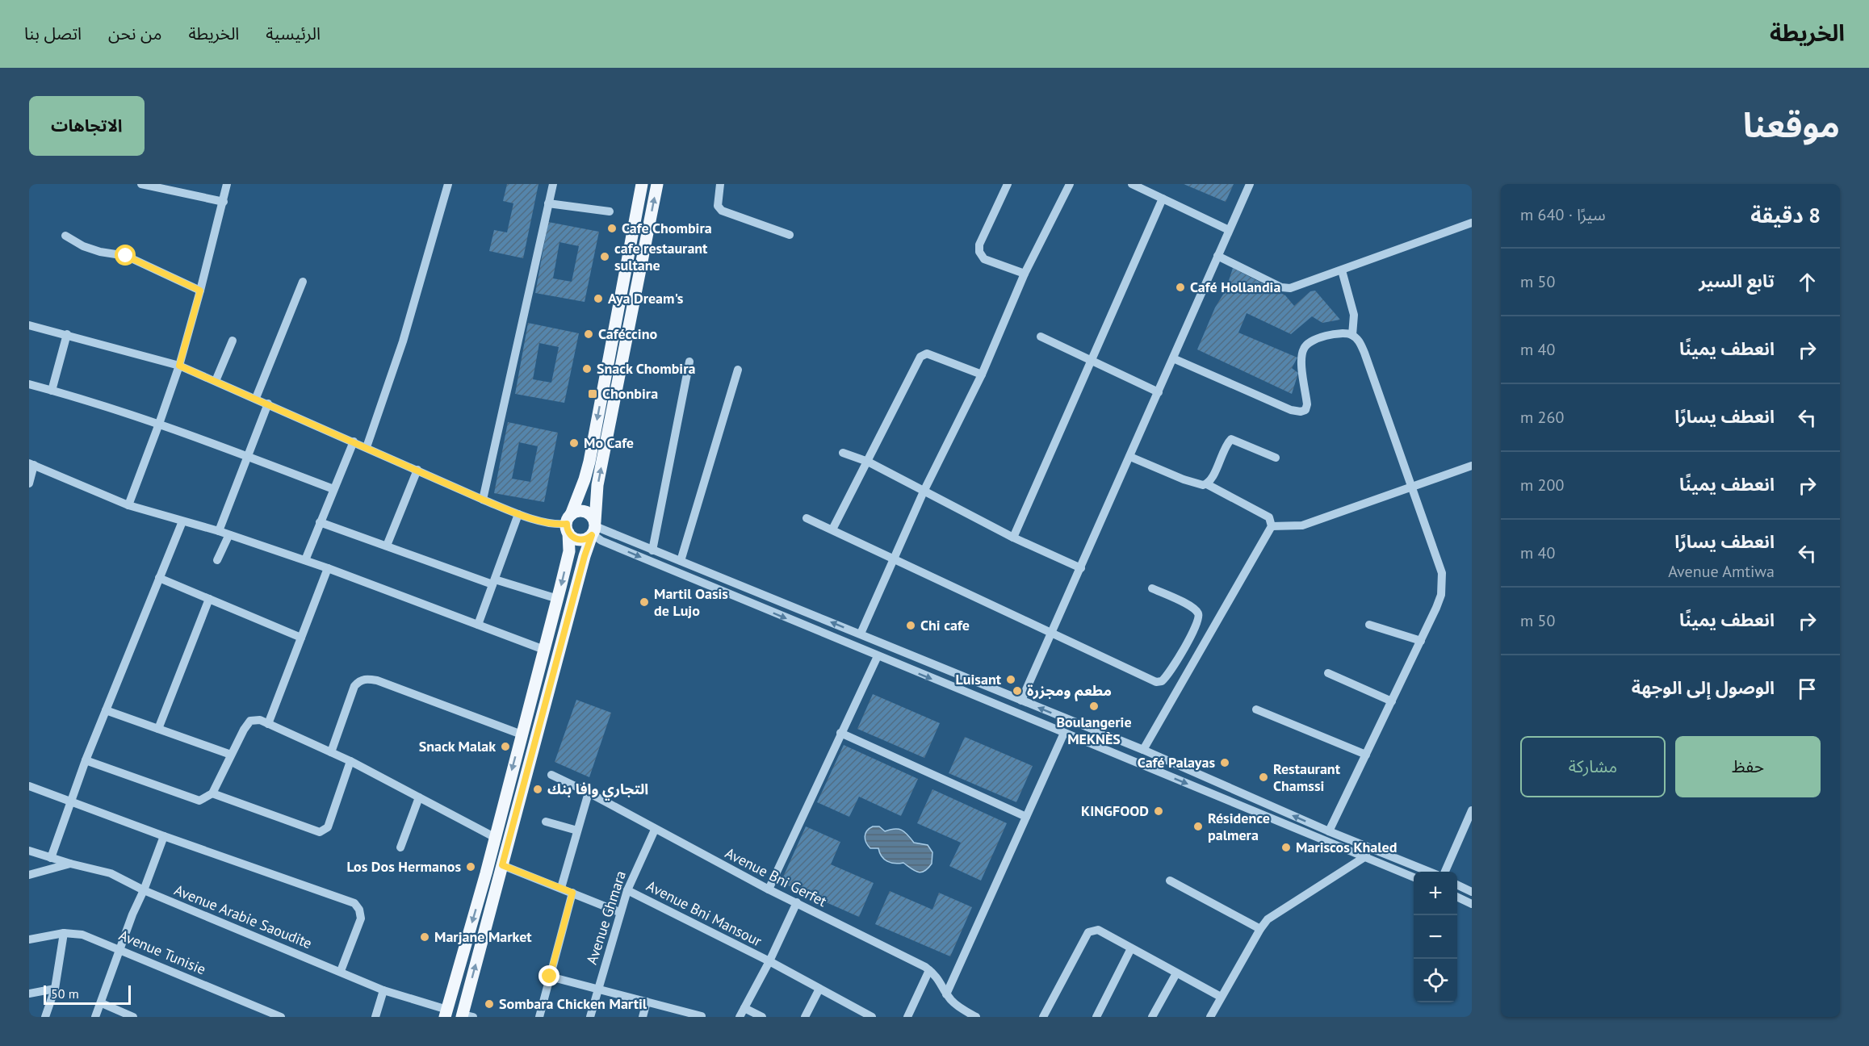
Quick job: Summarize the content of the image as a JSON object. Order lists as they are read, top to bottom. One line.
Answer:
{"streets":{"street":["Avenue Bni Gerfet","Avenue Bni Mansour","Avenue Arabie Saoudite","Avenue Ghmara","Avenue Tunisie"]},"crossings":[["Avenue Bni Gerfet","Avenue Ghmara"],["Avenue Bni Mansour","Avenue Ghmara"]],"places":{"other":["Cafe Chombira","cafe restaurant sultane","Café Hollandia","Aya Dream's","Caféccino","Snack Chombira","Mo Cafe","Martil Oasis de Lujo","Chi cafe","Luisant","مطعم ومجزرة","Boulangerie MEKNÈS","Snack Malak","Café Palayas","Restaurant Chamssi","التجاري وافا بنك","KINGFOOD","Résidence palmera","Mariscos Khaled","Los Dos Hermanos","Marjane Market","Sombara Chicken Martil"],"transit":["Chonbira"]},"scale_bar":"50 m","page":{"header":"الخريطة","nav":["الرئيسية","الخريطة","من نحن","اتصل بنا"],"title":"موقعنا","buttons":["الاتجاهات",["حفظ","مشاركة"]],"heading":["8 دقيقة","سيرًا · 640 m"],"list":[["تابع السير","50 m"],["انعطف يمينًا","40 m"],["انعطف يسارًا","260 m"],["انعطف يمينًا","200 m"],["انعطف يسارًا","Avenue Amtiwa","40 m"],["انعطف يمينًا","50 m"],"الوصول إلى الوجهة"],"map_buttons":["+","−"],"scale":"50 m"}}
